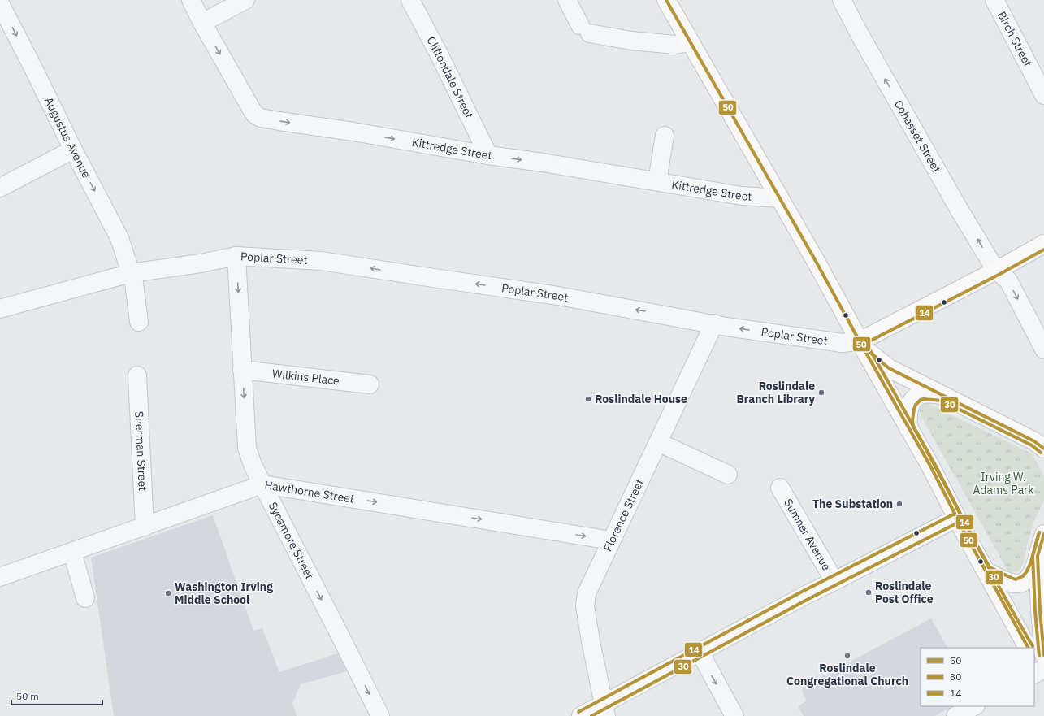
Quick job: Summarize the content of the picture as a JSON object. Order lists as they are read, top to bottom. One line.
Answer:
{"streets":{"street":["Birch Street","Cliftondale Street","Cohasset Street","Augustus Avenue","Kittredge Street","Poplar Street","Wilkins Place","Sherman Street","Hawthorne Street","Florence Street","Sumner Avenue","Sycamore Street"]},"crossings":[["Cliftondale Street","Kittredge Street"],["Augustus Avenue","Poplar Street"],["Poplar Street","Florence Street"],["Poplar Street","Sycamore Street"],["Wilkins Place","Sycamore Street"],["Sherman Street","Hawthorne Street"],["Hawthorne Street","Florence Street"],["Hawthorne Street","Sycamore Street"]],"one_way":["Augustus Avenue","Kittredge Street","Poplar Street","Hawthorne Street","Sycamore Street"],"parks":["Irving W. Adams Park"],"places":["Roslindale Branch Library","Roslindale House","The Substation","Roslindale Post Office","Washington Irving Middle School","Roslindale Congregational Church"],"lines":["transit line 50","transit line 14","transit line 30"],"legend":["50","30","14"],"scale_bar":"50 m"}
